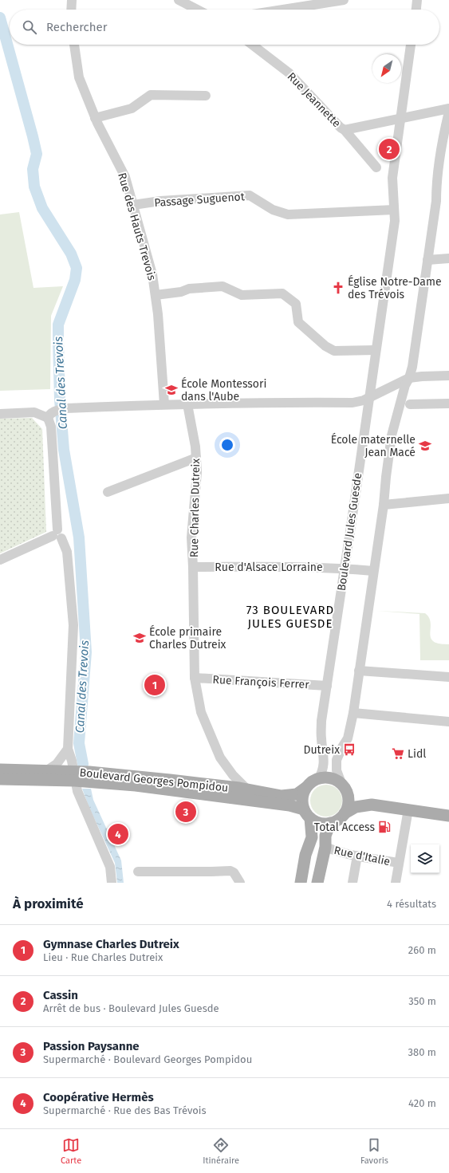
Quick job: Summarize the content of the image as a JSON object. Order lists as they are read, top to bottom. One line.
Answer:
{"streets":{"main road":["Boulevard Georges Pompidou"],"street":["Rue Jeannette","Passage Suguenot","Rue des Hauts Trevois","Rue Charles Dutreix","Boulevard Jules Guesde","Rue d'Alsace Lorraine","Rue François Ferrer","Rue d'Italie"]},"crossings":[["Passage Suguenot","Rue des Hauts Trevois"],["Passage Suguenot","Boulevard Jules Guesde"],["Rue Charles Dutreix","Rue d'Alsace Lorraine"],["Rue Charles Dutreix","Rue François Ferrer"],["Rue Charles Dutreix","Boulevard Georges Pompidou"],["Boulevard Jules Guesde","Rue d'Alsace Lorraine"],["Boulevard Jules Guesde","Rue François Ferrer"],["Boulevard Jules Guesde","Boulevard Georges Pompidou"]],"districts":["73 BOULEVARD JULES GUESDE"],"water":["Canal des Trevois"],"places":{"church":["Église Notre-Dame des Trévois"],"school or university":["École Montessori dans l'Aube","École maternelle Jean Macé","École primaire Charles Dutreix"],"bus stop":["Dutreix"],"supermarket":["Lidl"],"fuel station":["Total Access"]},"north":"bottom left","page":{"search":"Rechercher","pins":["2","1","3","4"],"heading":["À proximité","4 résultats"],"list":[{"mark":"1","name":"Gymnase Charles Dutreix","note":"Lieu · Rue Charles Dutreix","value":"260 m"},{"mark":"2","name":"Cassin","note":"Arrêt de bus · Boulevard Jules Guesde","value":"350 m"},{"mark":"3","name":"Passion Paysanne","note":"Supermarché · Boulevard Georges Pompidou","value":"380 m"},{"mark":"4","name":"Coopérative Hermès","note":"Supermarché · Rue des Bas Trévois","value":"420 m"}],"nav":["Carte","Itinéraire","Favoris"]}}
